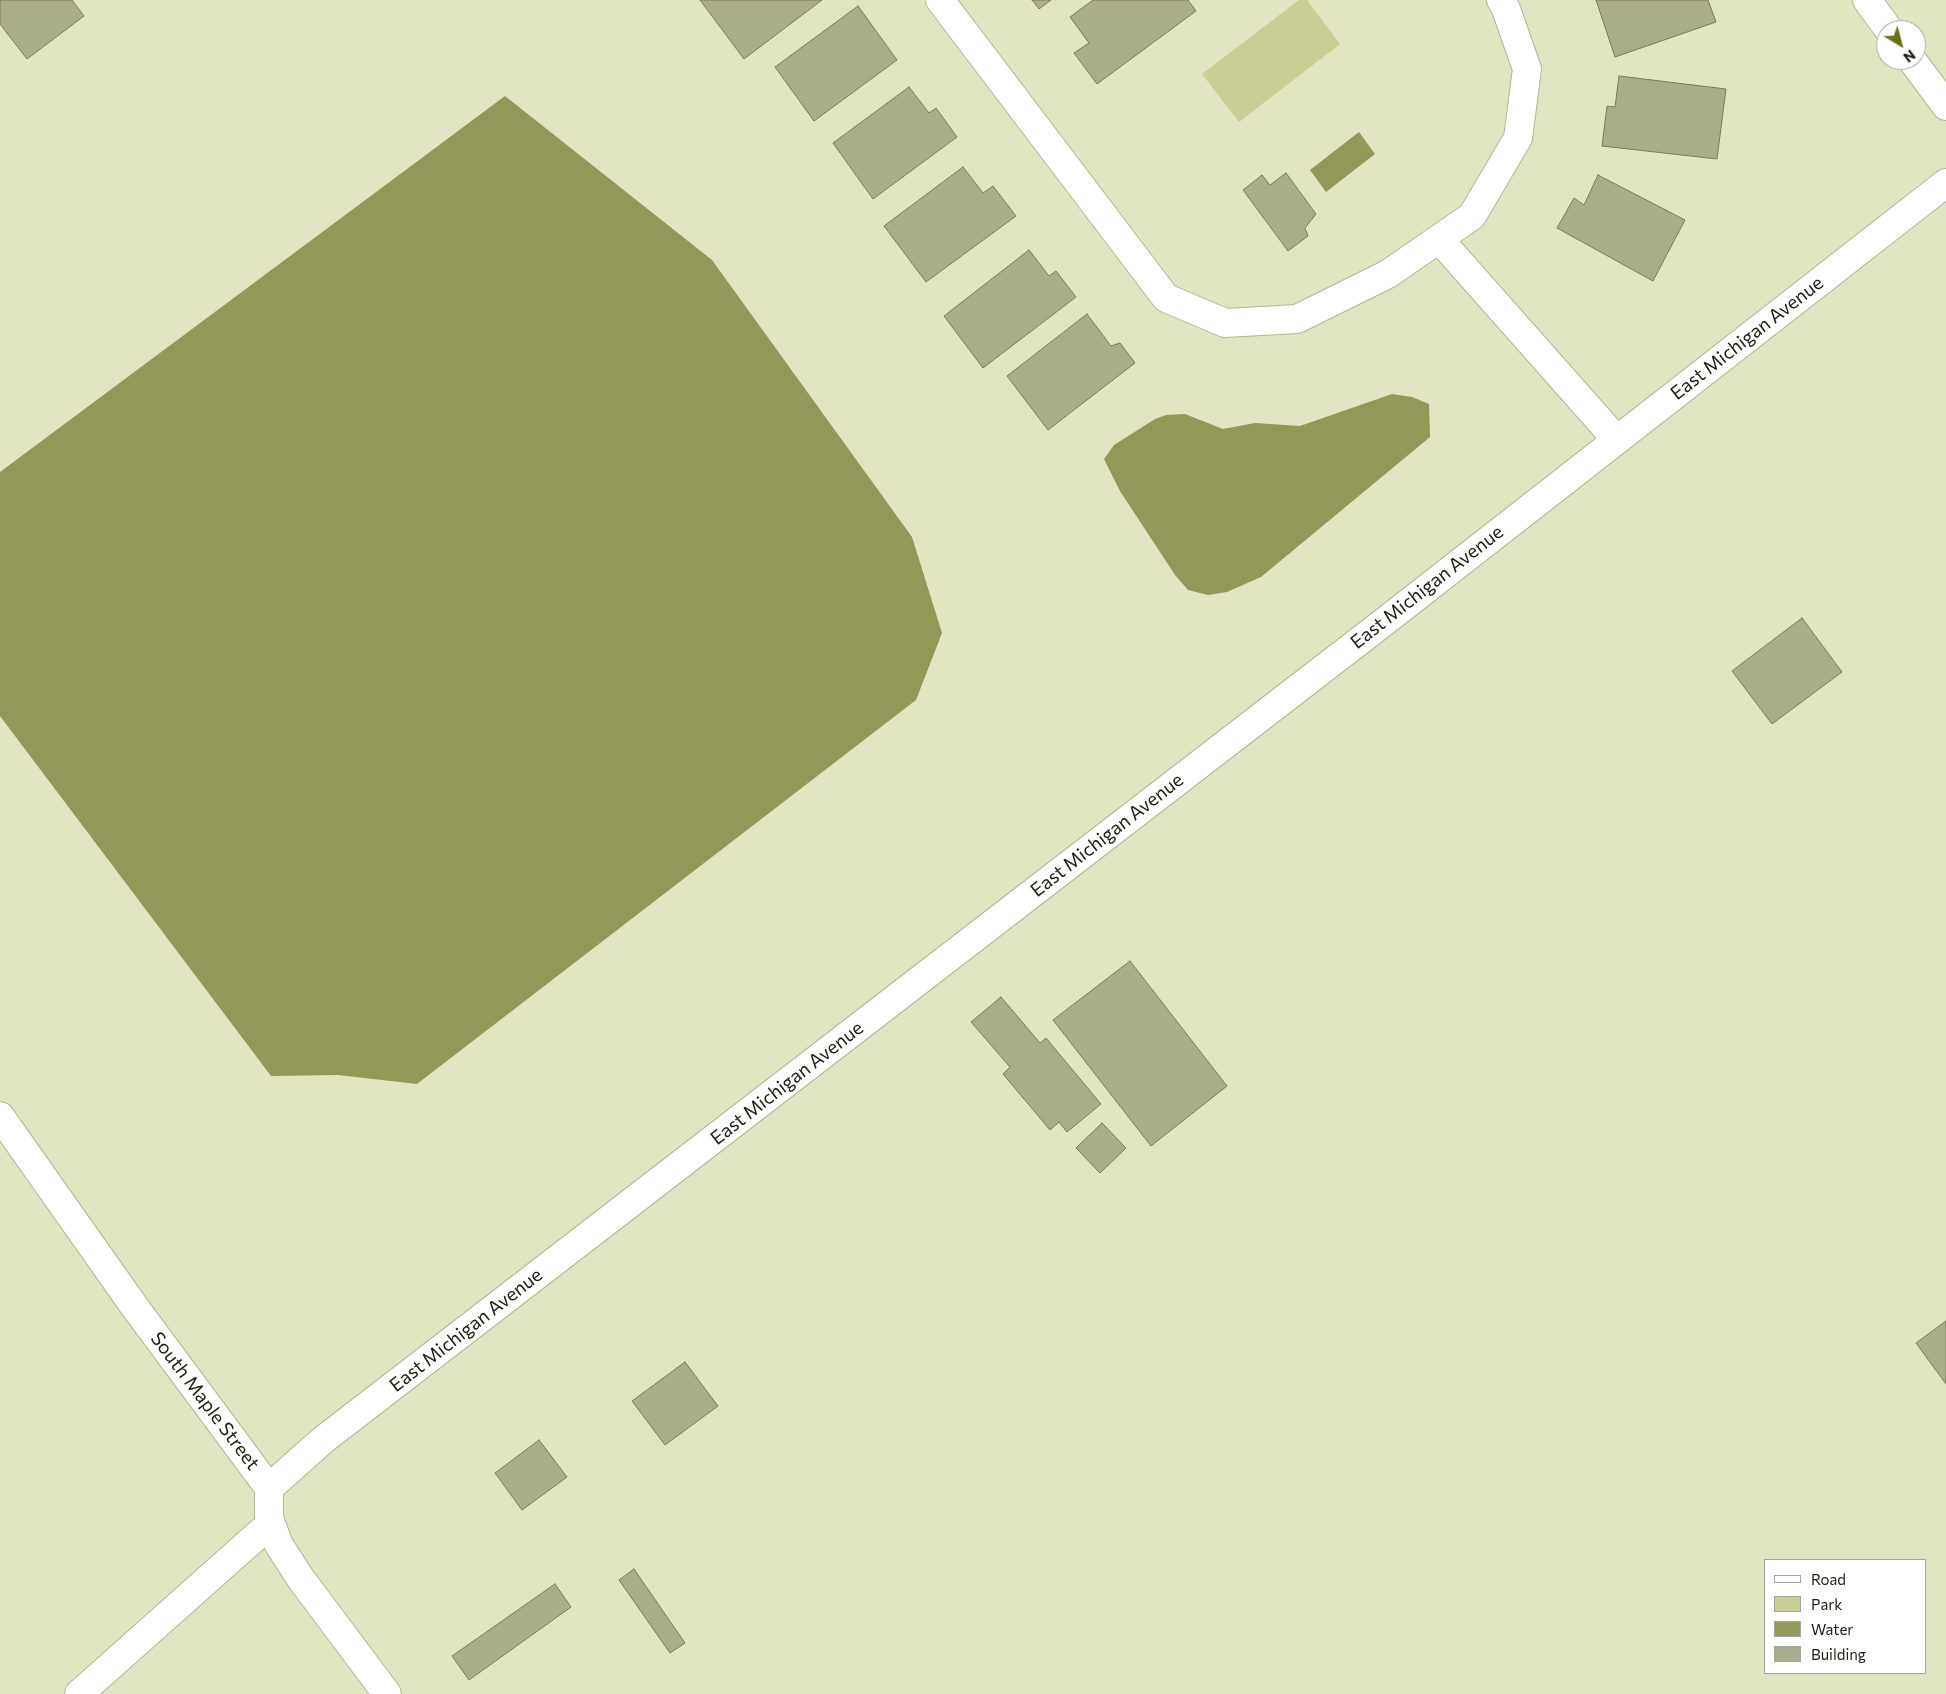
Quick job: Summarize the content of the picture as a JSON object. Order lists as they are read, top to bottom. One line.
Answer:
{"streets":{"street":["East Michigan Avenue","South Maple Street"]},"crossings":[["East Michigan Avenue","South Maple Street"]],"legend":["Road","Park","Water","Building"],"north":"bottom right"}
